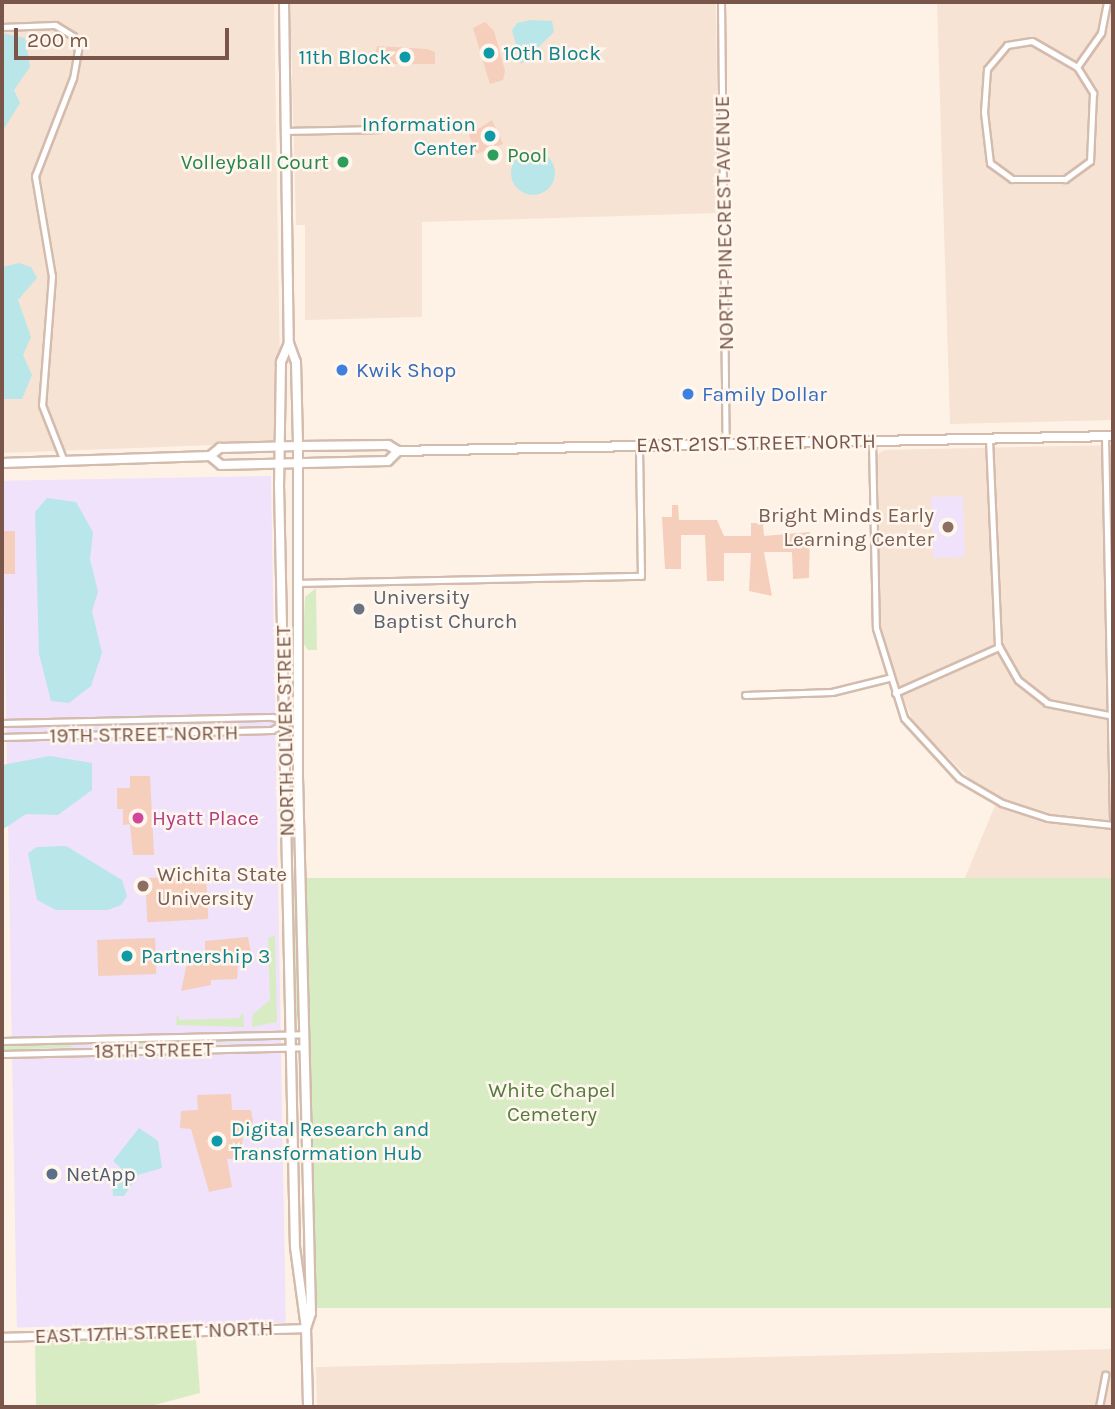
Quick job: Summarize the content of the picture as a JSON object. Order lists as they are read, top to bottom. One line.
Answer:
{"streets":{"main road":["EAST 21ST STREET NORTH","NORTH OLIVER STREET"],"street":["NORTH PINECREST AVENUE","19TH STREET NORTH","18TH STREET","EAST 17TH STREET NORTH"]},"crossings":[["NORTH PINECREST AVENUE","EAST 21ST STREET NORTH"],["EAST 21ST STREET NORTH","NORTH OLIVER STREET"],["NORTH OLIVER STREET","19TH STREET NORTH"],["NORTH OLIVER STREET","18TH STREET"],["NORTH OLIVER STREET","EAST 17TH STREET NORTH"]],"parks":["White Chapel Cemetery"],"places":["10th Block","11th Block","Information Center","Pool","Volleyball Court","Kwik Shop","Family Dollar","Bright Minds Early Learning Center","University Baptist Church","Hyatt Place","Wichita State University","Partnership 3","Digital Research and Transformation Hub","NetApp"],"scale_bar":"200 m"}
